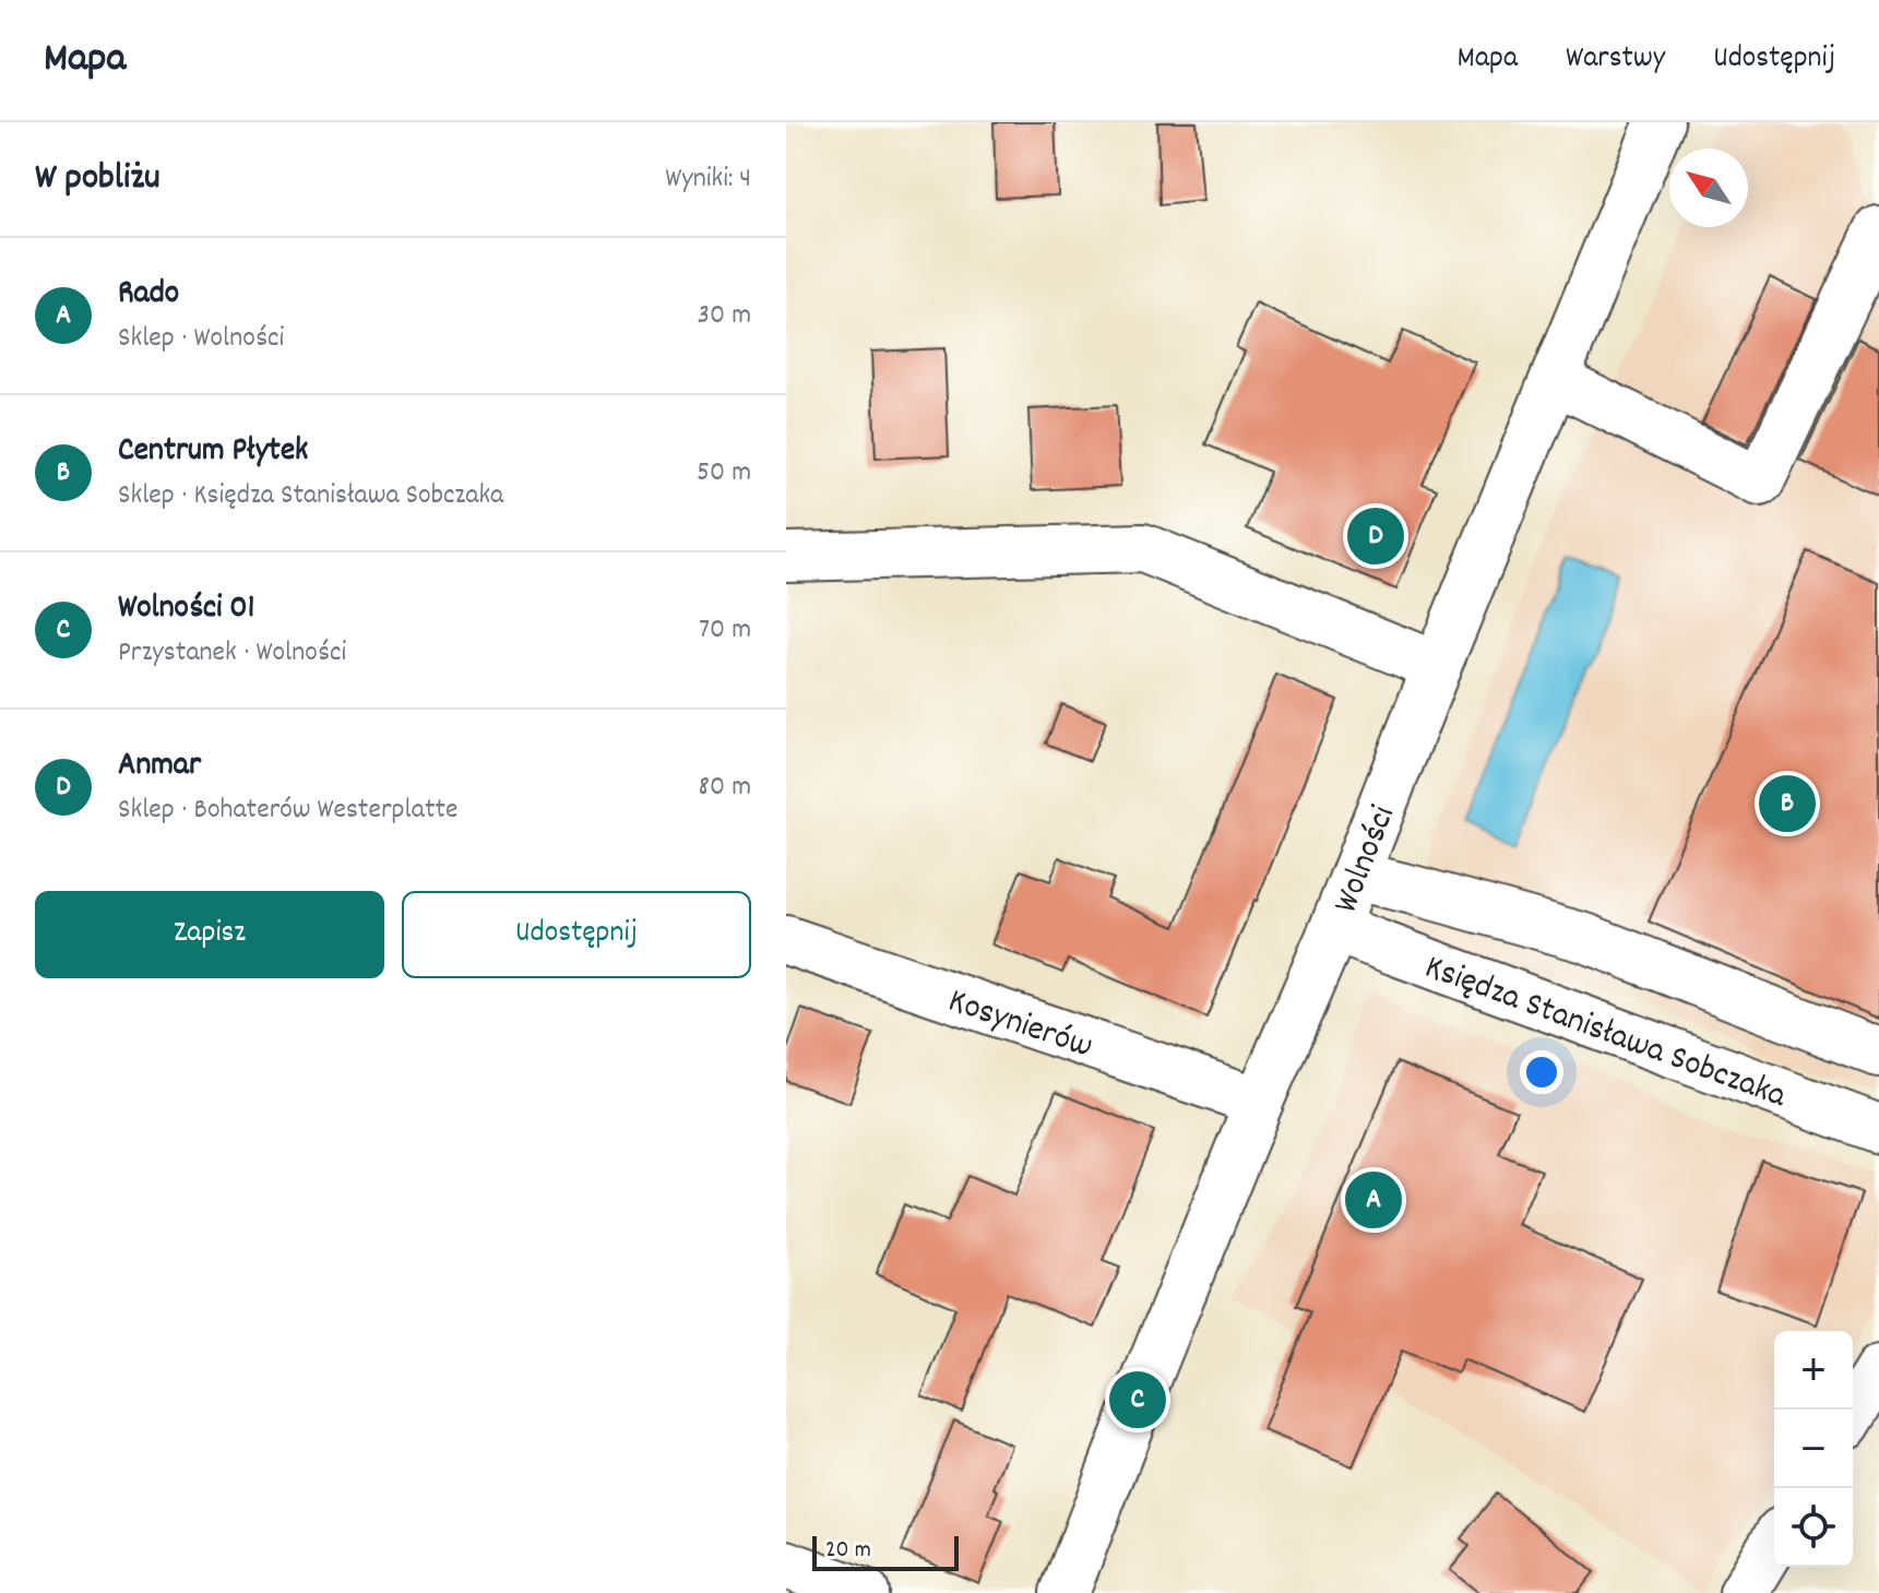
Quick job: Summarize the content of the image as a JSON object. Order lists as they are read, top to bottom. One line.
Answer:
{"streets":{"street":["Wolności","Kosynierów","Księdza Stanisława Sobczaka"]},"crossings":[["Wolności","Kosynierów"],["Wolności","Księdza Stanisława Sobczaka"]],"scale_bar":"20 m","north":"top left","page":{"header":"Mapa","nav":["Mapa","Warstwy","Udostępnij"],"heading":["W pobliżu","Wyniki: 4"],"list":[{"mark":"A","name":"Rado","note":"Sklep · Wolności","value":"30 m"},{"mark":"B","name":"Centrum Płytek","note":"Sklep · Księdza Stanisława Sobczaka","value":"50 m"},{"mark":"C","name":"Wolności 01","note":"Przystanek · Wolności","value":"70 m"},{"mark":"D","name":"Anmar","note":"Sklep · Bohaterów Westerplatte","value":"80 m"}],"pins":["D","B","A","C"],"buttons":["Zapisz","Udostępnij"],"map_buttons":["+","−"],"scale":"20 m"}}
